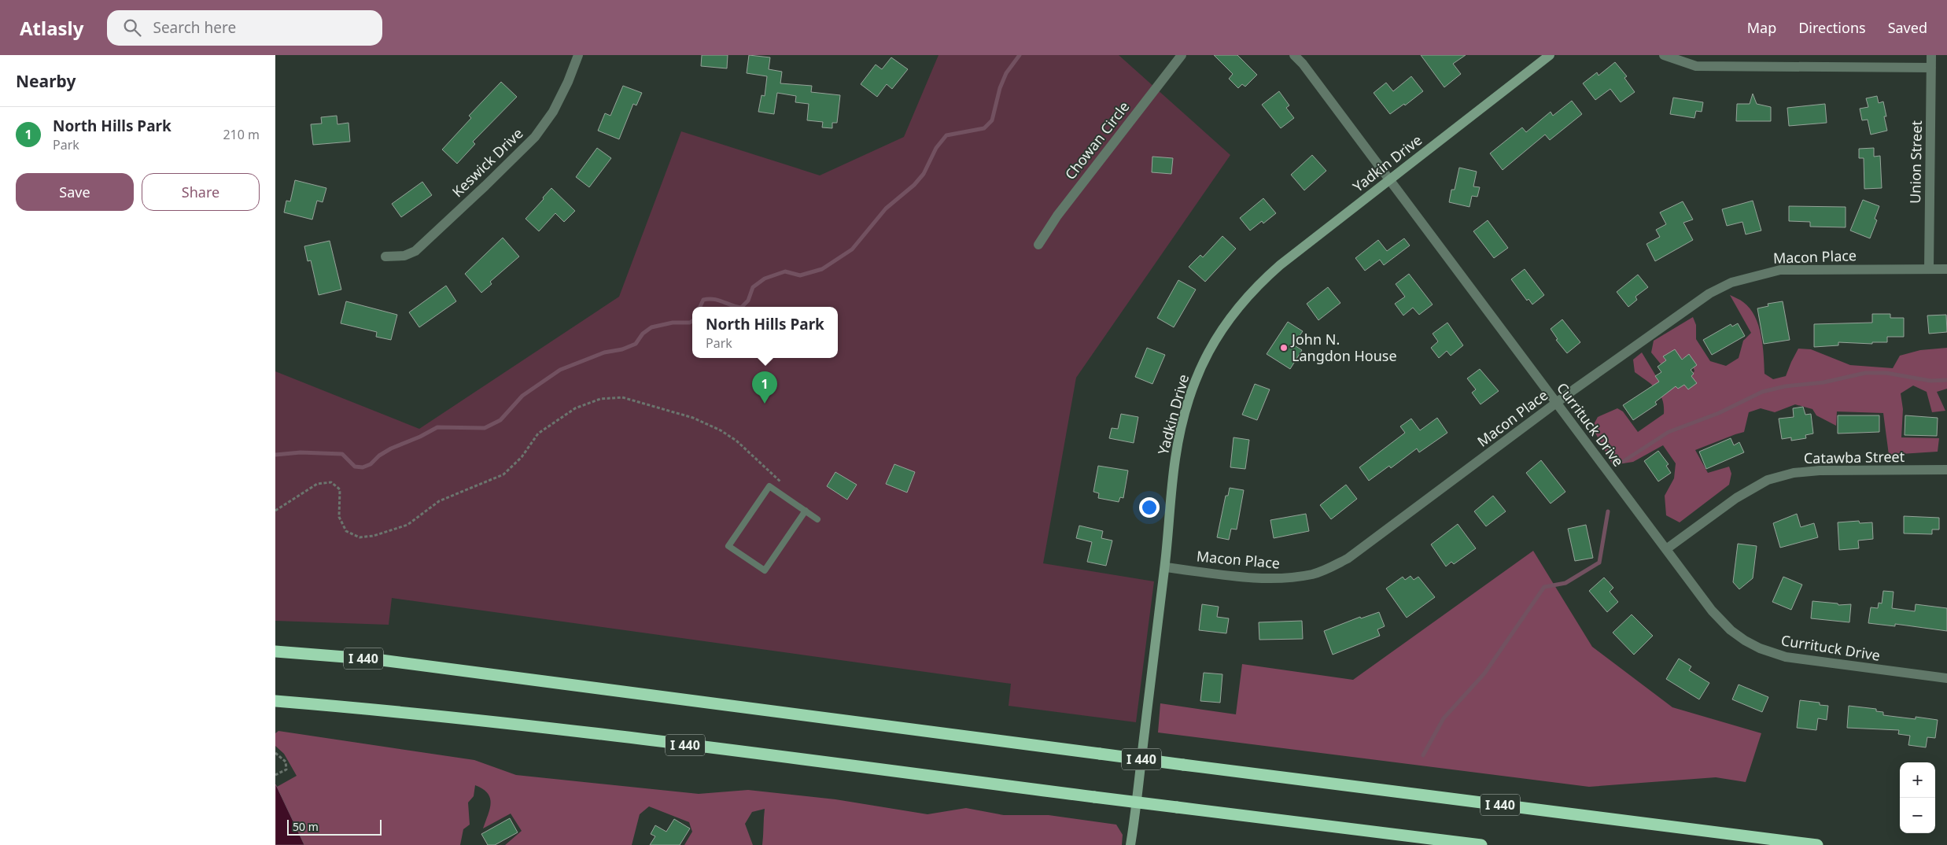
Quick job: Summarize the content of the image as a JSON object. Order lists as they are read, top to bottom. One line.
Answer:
{"streets":{"highway":["I 440"],"street":["Chowan Circle","Union Street","Keswick Drive","Yadkin Drive","Macon Place","Currituck Drive","Catawba Street"]},"crossings":[["Union Street","Macon Place"],["Yadkin Drive","Macon Place"],["Yadkin Drive","Currituck Drive"],["Macon Place","Currituck Drive"],["Currituck Drive","Catawba Street"]],"places":["John N. Langdon House"],"scale_bar":"50 m","page":{"header":"Atlasly","search":"Search here","nav":["Map","Directions","Saved"],"heading":"Nearby","list":[{"mark":"1","name":"North Hills Park","note":"Park","value":"210 m"}],"buttons":["Save","Share"],"popup":["North Hills Park","Park"],"pins":"1","map_buttons":["+","−"],"scale":"50 m"}}
